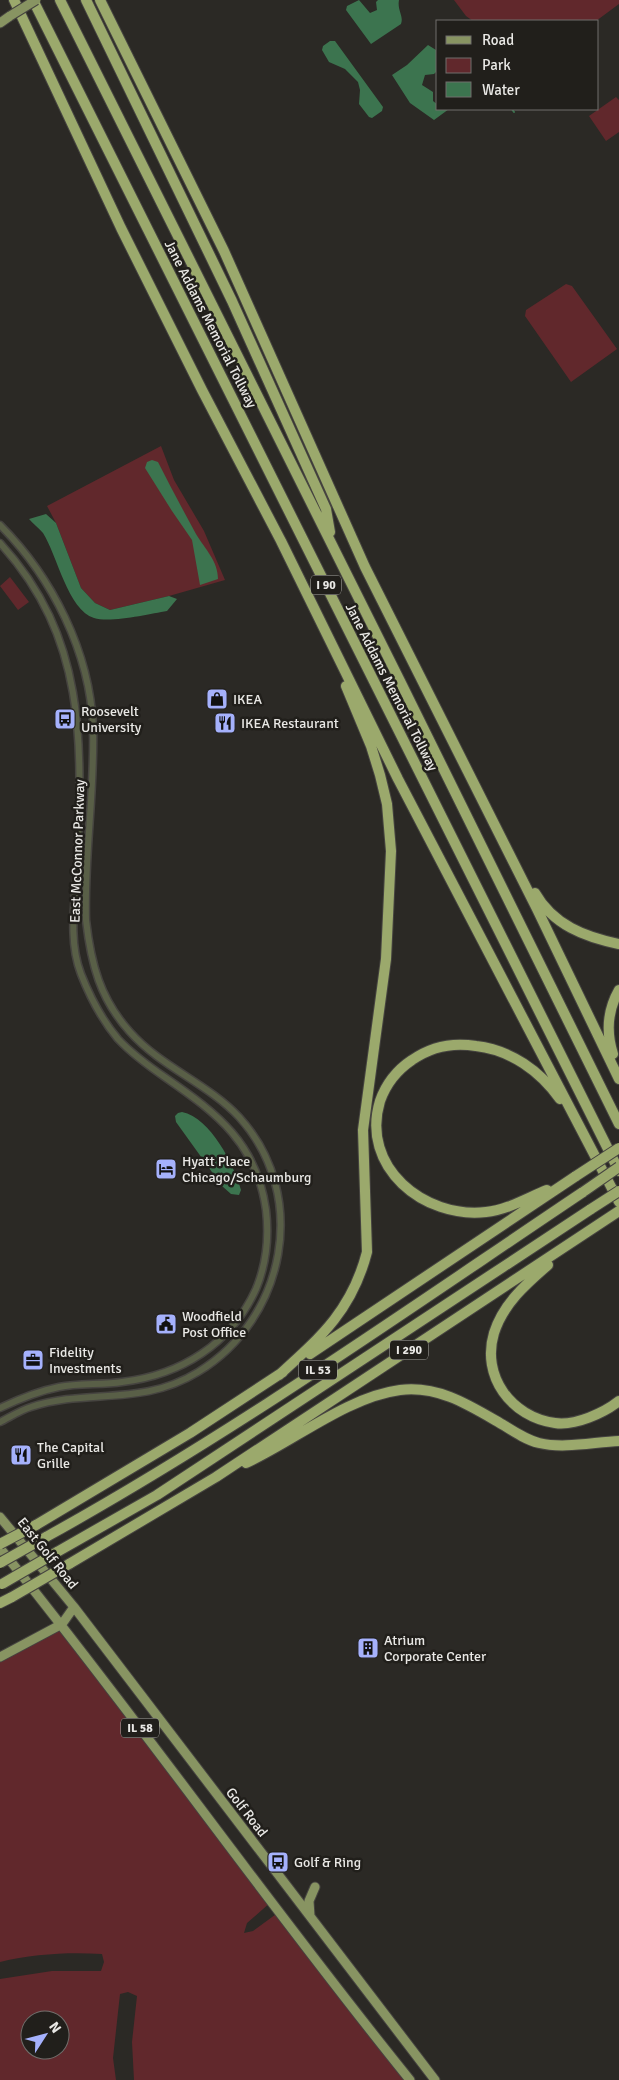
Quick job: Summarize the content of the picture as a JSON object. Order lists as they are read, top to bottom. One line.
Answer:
{"streets":{"highway":["Jane Addams Memorial Tollway","I 90","I 290","IL 53"],"main road":["East Golf Road","IL 58","Golf Road"],"street":["East McConnor Parkway"]},"crossings":[["Jane Addams Memorial Tollway","IL 53"],["East Golf Road","Golf Road"]],"places":{"shop":["IKEA"],"bus stop":["Roosevelt University","Golf & Ring"],"restaurant":["IKEA Restaurant","The Capital Grille"],"hotel":["Hyatt Place Chicago/Schaumburg"],"public building":["Woodfield Post Office"],"office":["Fidelity Investments"],"building":["Atrium Corporate Center"]},"legend":["Road","Park","Water"],"north":"top right"}
